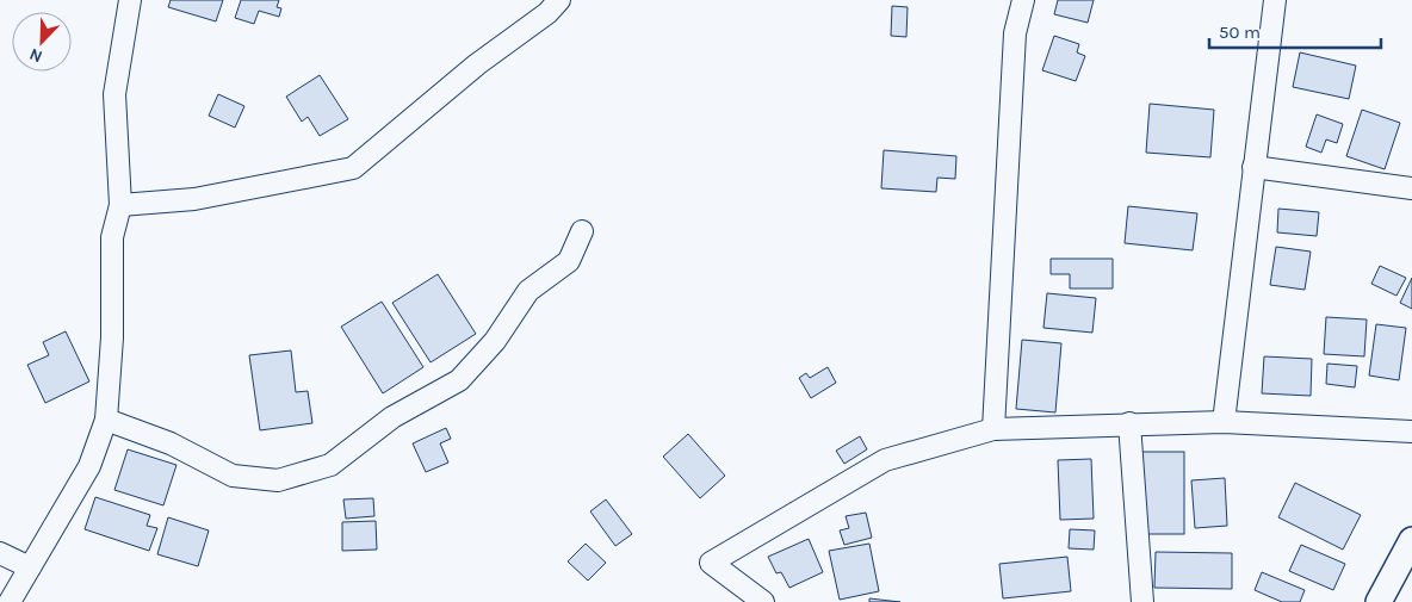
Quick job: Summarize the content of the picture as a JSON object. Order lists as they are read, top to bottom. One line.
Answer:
{"scale_bar":"50 m","north":"bottom left"}
